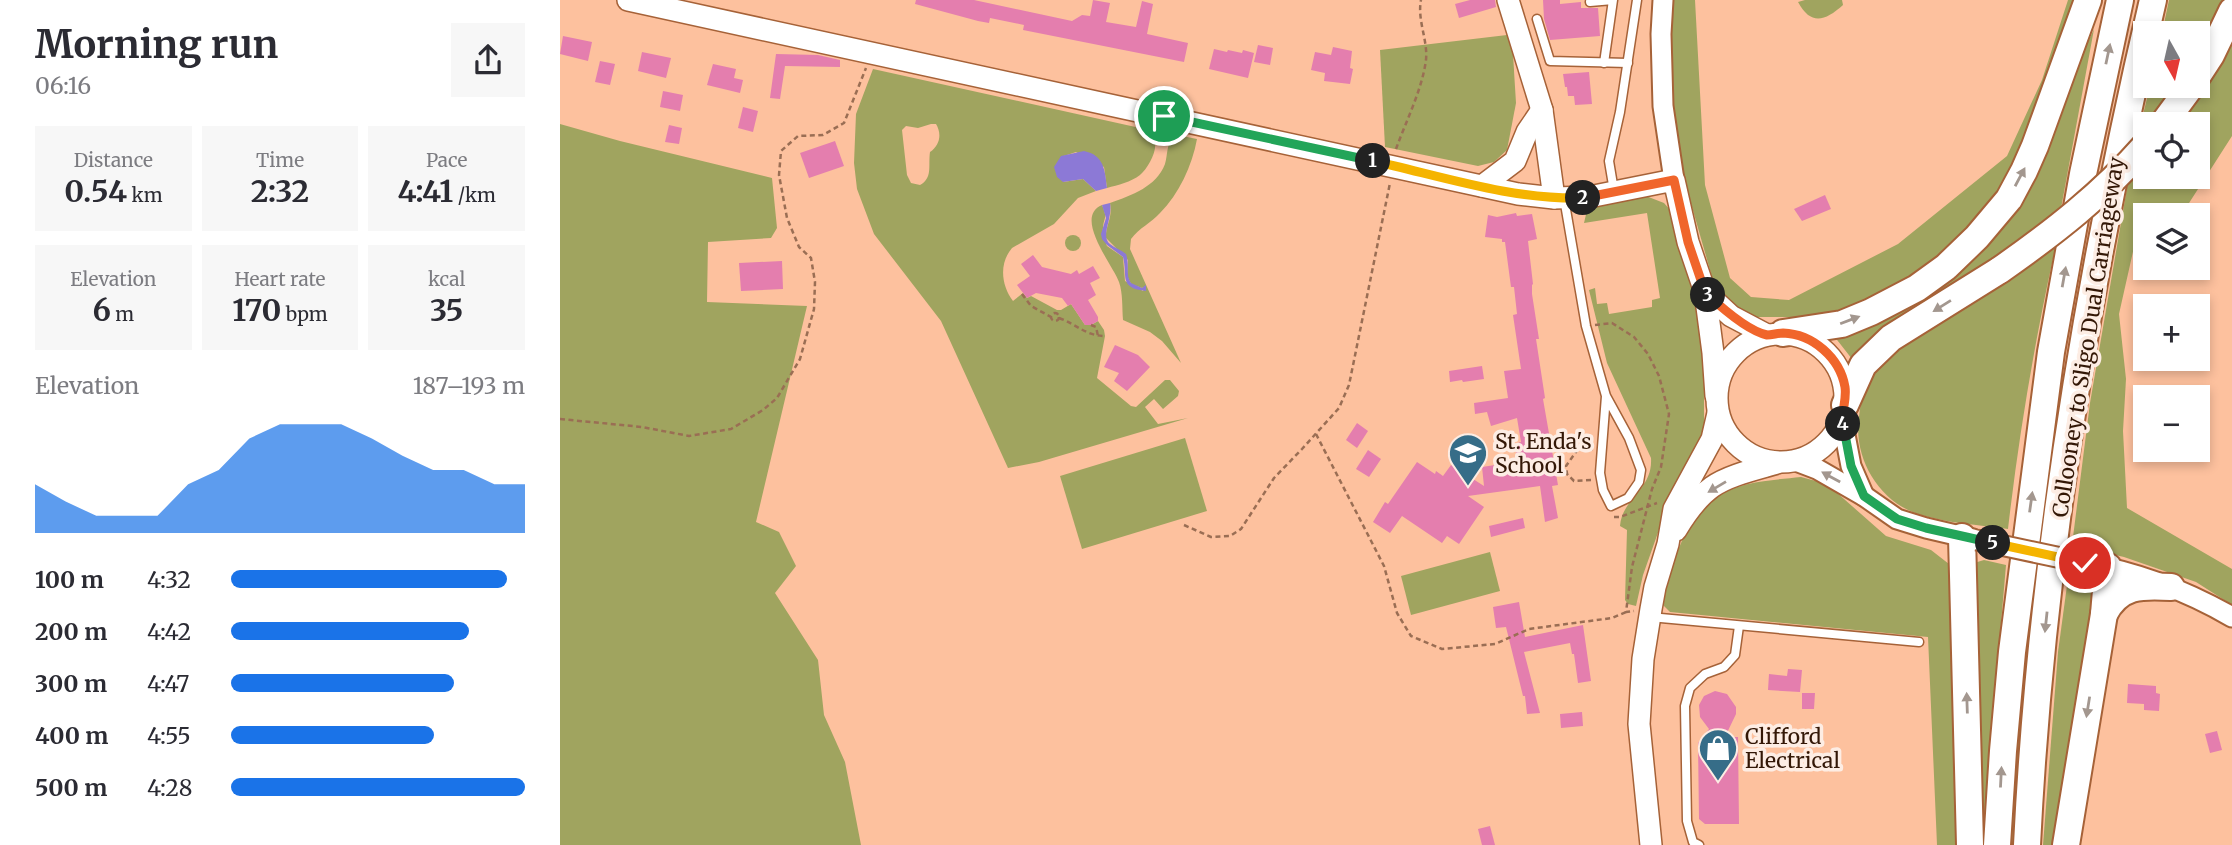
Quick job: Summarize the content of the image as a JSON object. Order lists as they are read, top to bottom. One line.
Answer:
{"streets":{"highway":["Collooney to Sligo Dual Carriageway"]},"places":{"school or university":["St. Enda's School"],"shop":["Clifford Electrical"]},"north":"bottom","page":{"heading":["Morning run","06:16"],"map_buttons":["+","−"],"stats":[["Distance","0.54 km"],["Time","2:32"],["Pace","4:41 /km"],["Elevation","6 m"],["Heart rate","170 bpm"],["kcal","35"]],"pins":["1","2","3","4","5"],"chart":["Elevation","187–193 m"],"list":[{"name":"100 m","note":"4:32"},{"name":"200 m","note":"4:42"},{"name":"300 m","note":"4:47"},{"name":"400 m","note":"4:55"},{"name":"500 m","note":"4:28"}]}}
